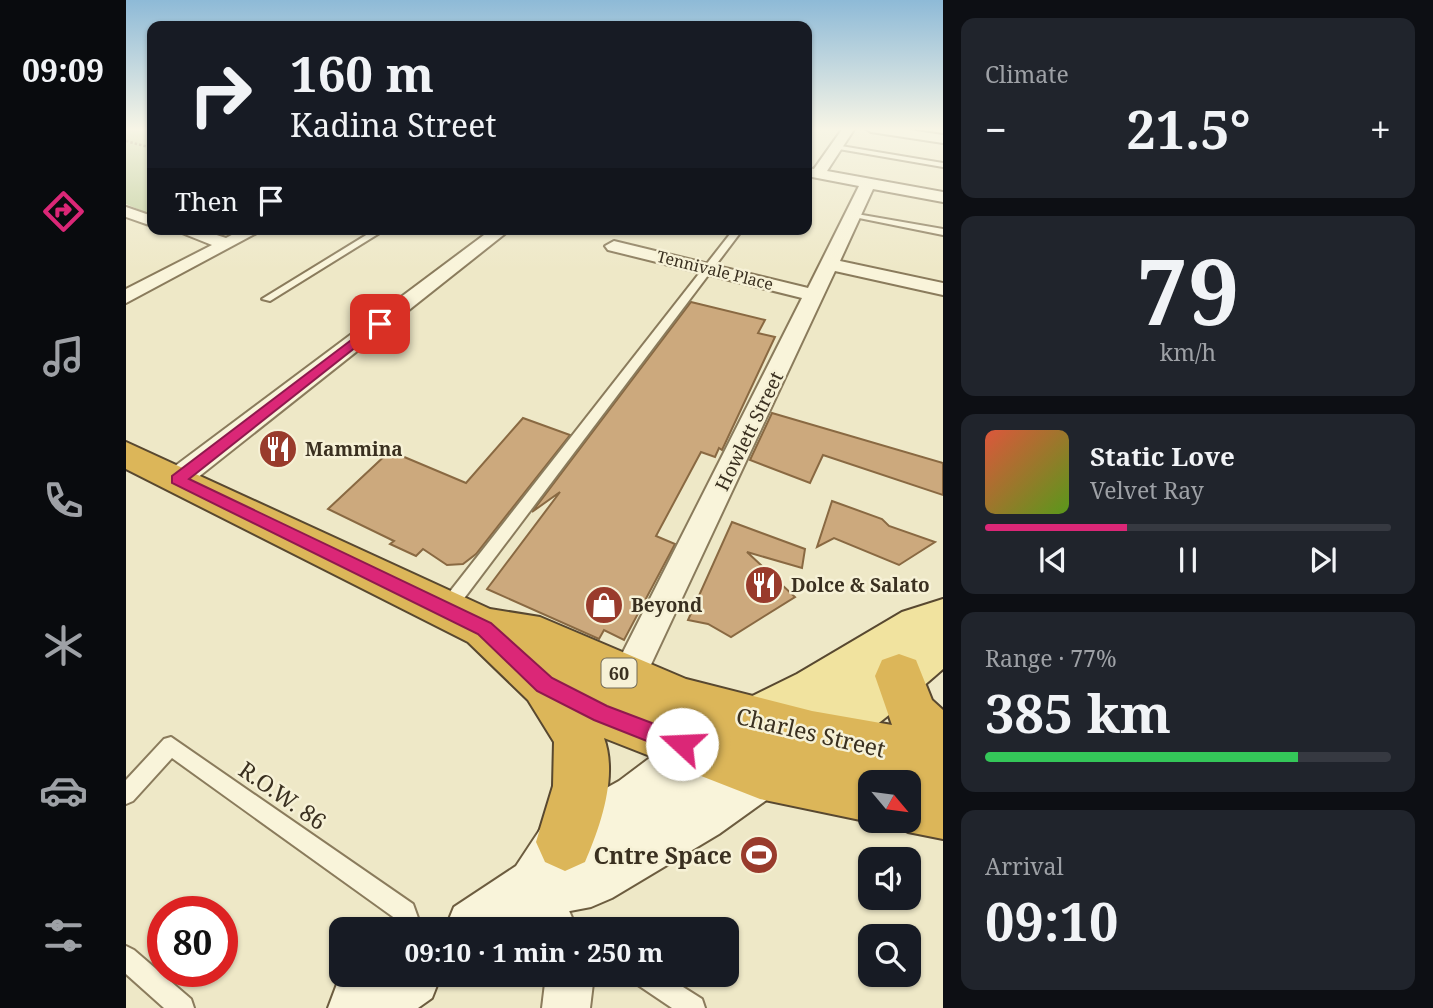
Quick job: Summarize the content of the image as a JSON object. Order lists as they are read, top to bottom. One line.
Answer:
{"streets":{"highway":["60","Charles Street"],"street":["Tennivale Place","Howlett Street"],"lane":["R.O.W. 86"]},"crossings":[["Tennivale Place","Howlett Street"],["Howlett Street","Charles Street"]],"places":{"restaurant":["Mammina","Dolce & Salato"],"shop":["Beyond"],"sports":["Cntre Space"]},"north":"bottom right","page":{"tabs":"09:09","tile":["Climate",["79","km/h"],["Range · 77%","385 km"],["Arrival","09:10"]],"turn":["160 m","Kadina Street"],"heat":["−","21.5°","+"],"then":"Then","song":["Static Love","Velvet Ray"],"limit":"80","trip":"09:10 · 1 min · 250 m"}}
